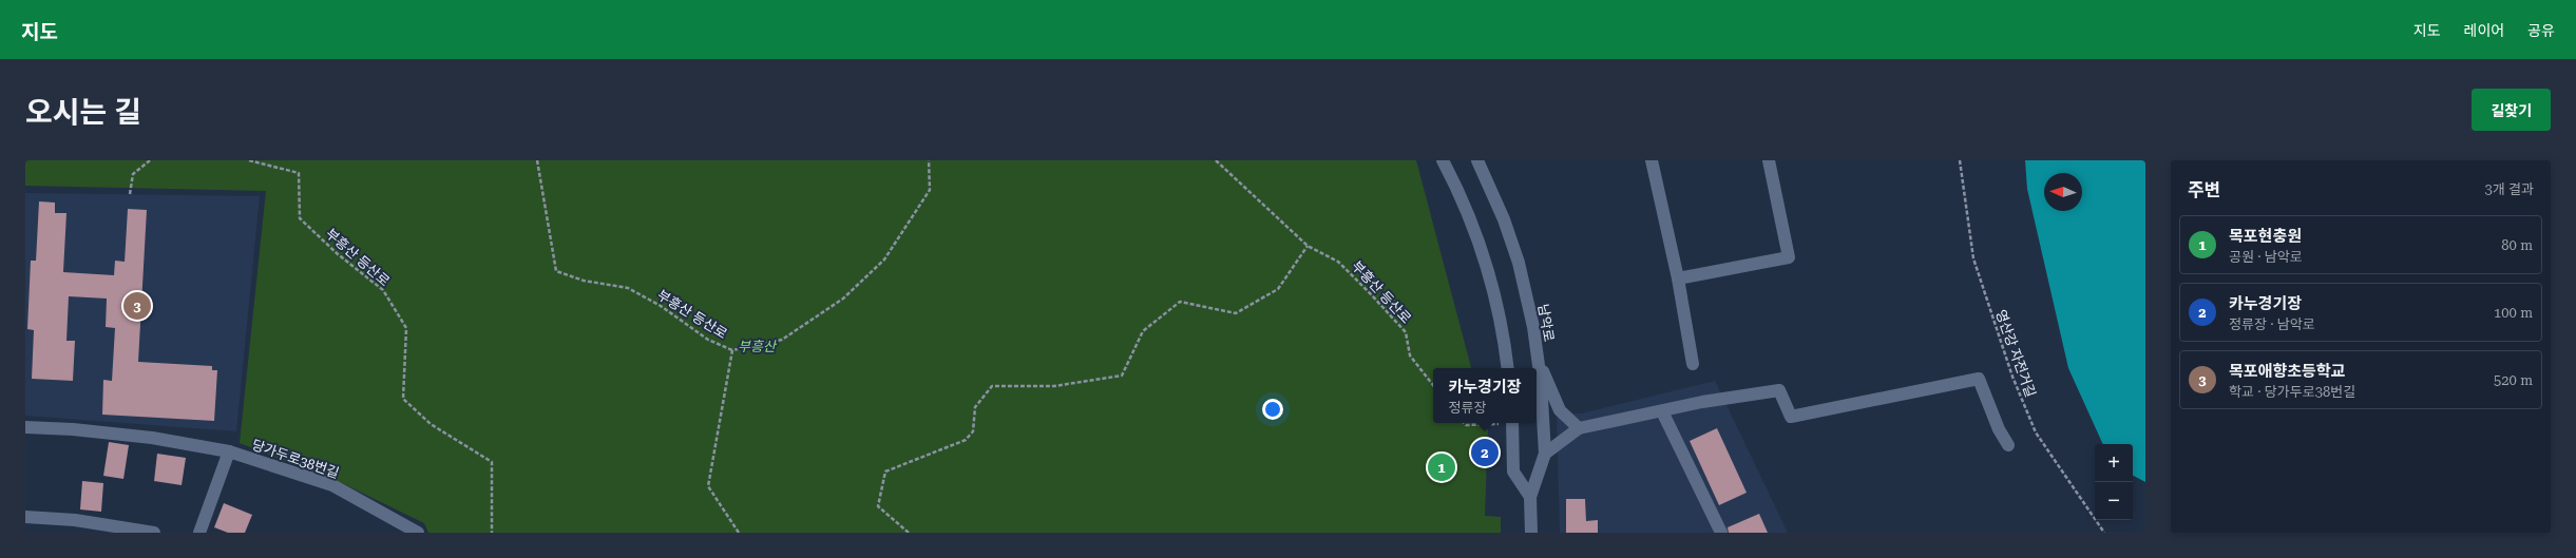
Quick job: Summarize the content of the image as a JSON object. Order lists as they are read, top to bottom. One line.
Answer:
{"streets":{"street":["남악로","당가두로38번길"],"path":["부흥산 등산로","영산강 자전거길"]},"parks":["부흥산"],"north":"left","page":{"header":"지도","nav":["지도","레이어","공유"],"title":"오시는 길","buttons":"길찾기","heading":["주변","3개 결과"],"list":[{"mark":"1","name":"목포현충원","note":"공원 · 남악로","value":"80 m"},{"mark":"2","name":"카누경기장","note":"정류장 · 남악로","value":"100 m"},{"mark":"3","name":"목포애향초등학교","note":"학교 · 당가두로38번길","value":"520 m"}],"pins":["3","2","1"],"popup":["카누경기장","정류장"],"map_buttons":["+","−"]}}
